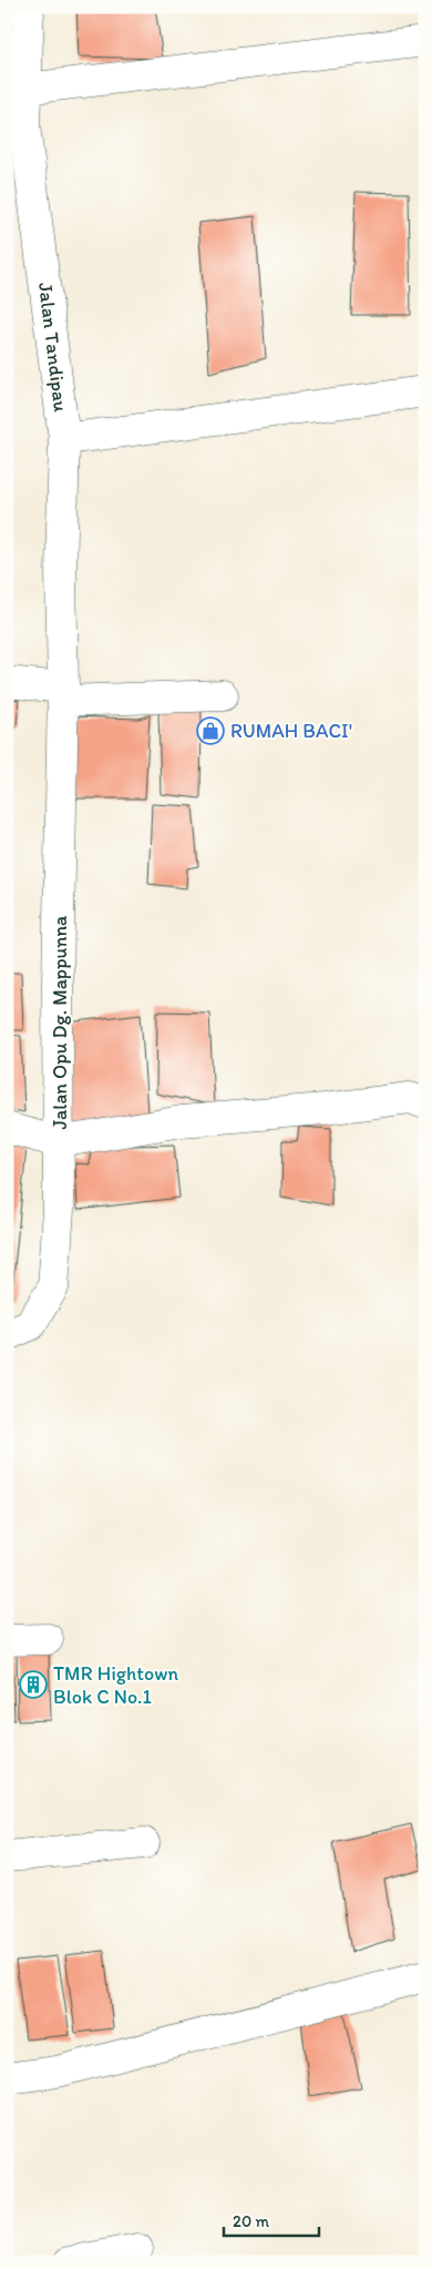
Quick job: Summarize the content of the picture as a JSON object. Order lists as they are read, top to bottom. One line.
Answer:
{"streets":{"street":["Jalan Tandipau","Jalan Opu Dg. Mappunna"]},"crossings":[["Jalan Tandipau","Jalan Opu Dg. Mappunna"]],"places":{"shop":["RUMAH BACI'"],"building":["TMR Hightown Blok C No.1"]},"scale_bar":"20 m"}
